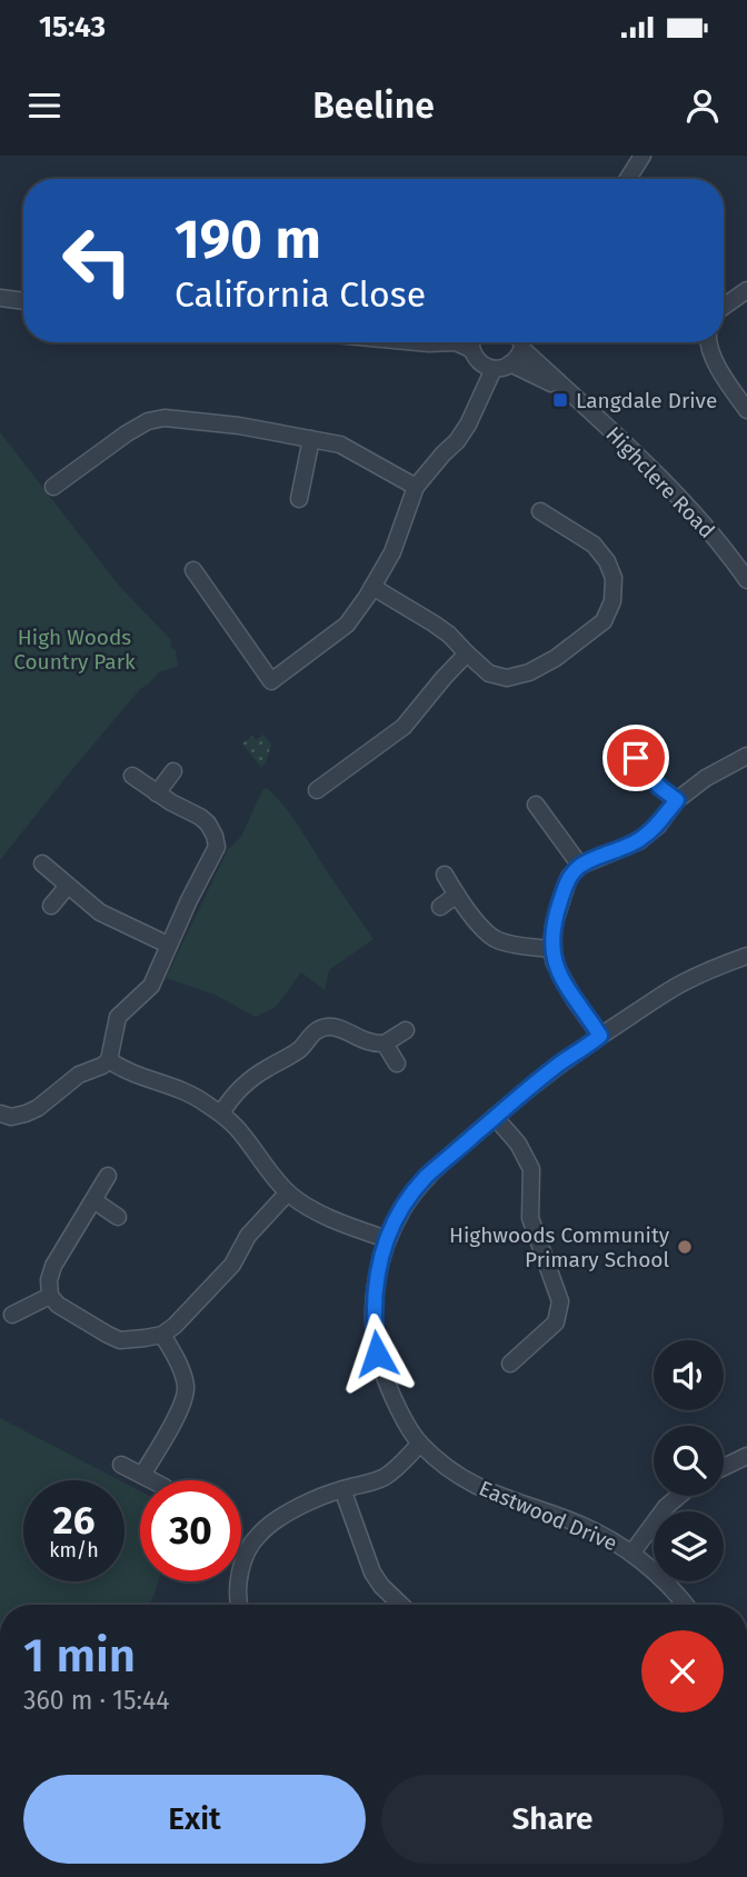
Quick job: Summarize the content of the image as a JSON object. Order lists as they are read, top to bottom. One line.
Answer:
{"streets":{"street":["Highclere Road","Eastwood Drive"]},"parks":["High Woods Country Park"],"places":{"transit":["Langdale Drive"],"other":["Highwoods Community Primary School"]},"page":{"status":"15:43","header":"Beeline","turn":["190 m","California Close"],"speed":"26 km/h","limit":"30","heading":["1 min","360 m · 15:44"],"buttons":["Exit","Share"]}}
